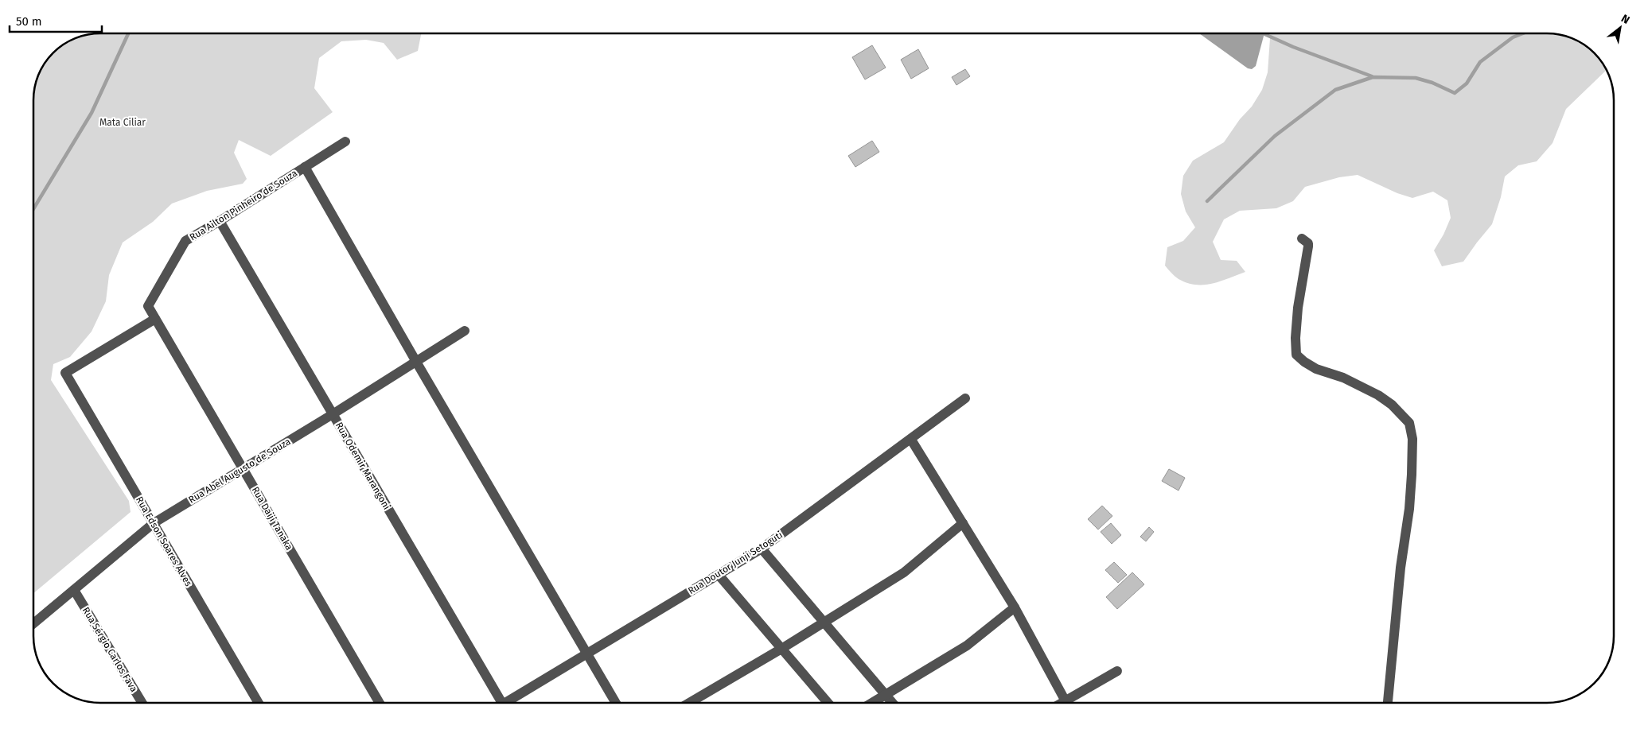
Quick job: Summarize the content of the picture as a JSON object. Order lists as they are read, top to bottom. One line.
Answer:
{"streets":{"street":["Rua Ailton Pinheiro de Souza","Rua Odemir Marangoni","Rua Abel Augusto de Souza","Rua Daiji Tanaka","Rua Edson Soares Alves","Rua Doutor Junji Setoguti","Rua Sérgio Carlos Fava"]},"crossings":[["Rua Ailton Pinheiro de Souza","Rua Odemir Marangoni"],["Rua Ailton Pinheiro de Souza","Rua Daiji Tanaka"],["Rua Odemir Marangoni","Rua Abel Augusto de Souza"],["Rua Abel Augusto de Souza","Rua Daiji Tanaka"],["Rua Abel Augusto de Souza","Rua Edson Soares Alves"],["Rua Abel Augusto de Souza","Rua Sérgio Carlos Fava"],["Rua Daiji Tanaka","Rua Edson Soares Alves"]],"parks":["Mata Ciliar"],"scale_bar":"50 m","north":"top right"}
